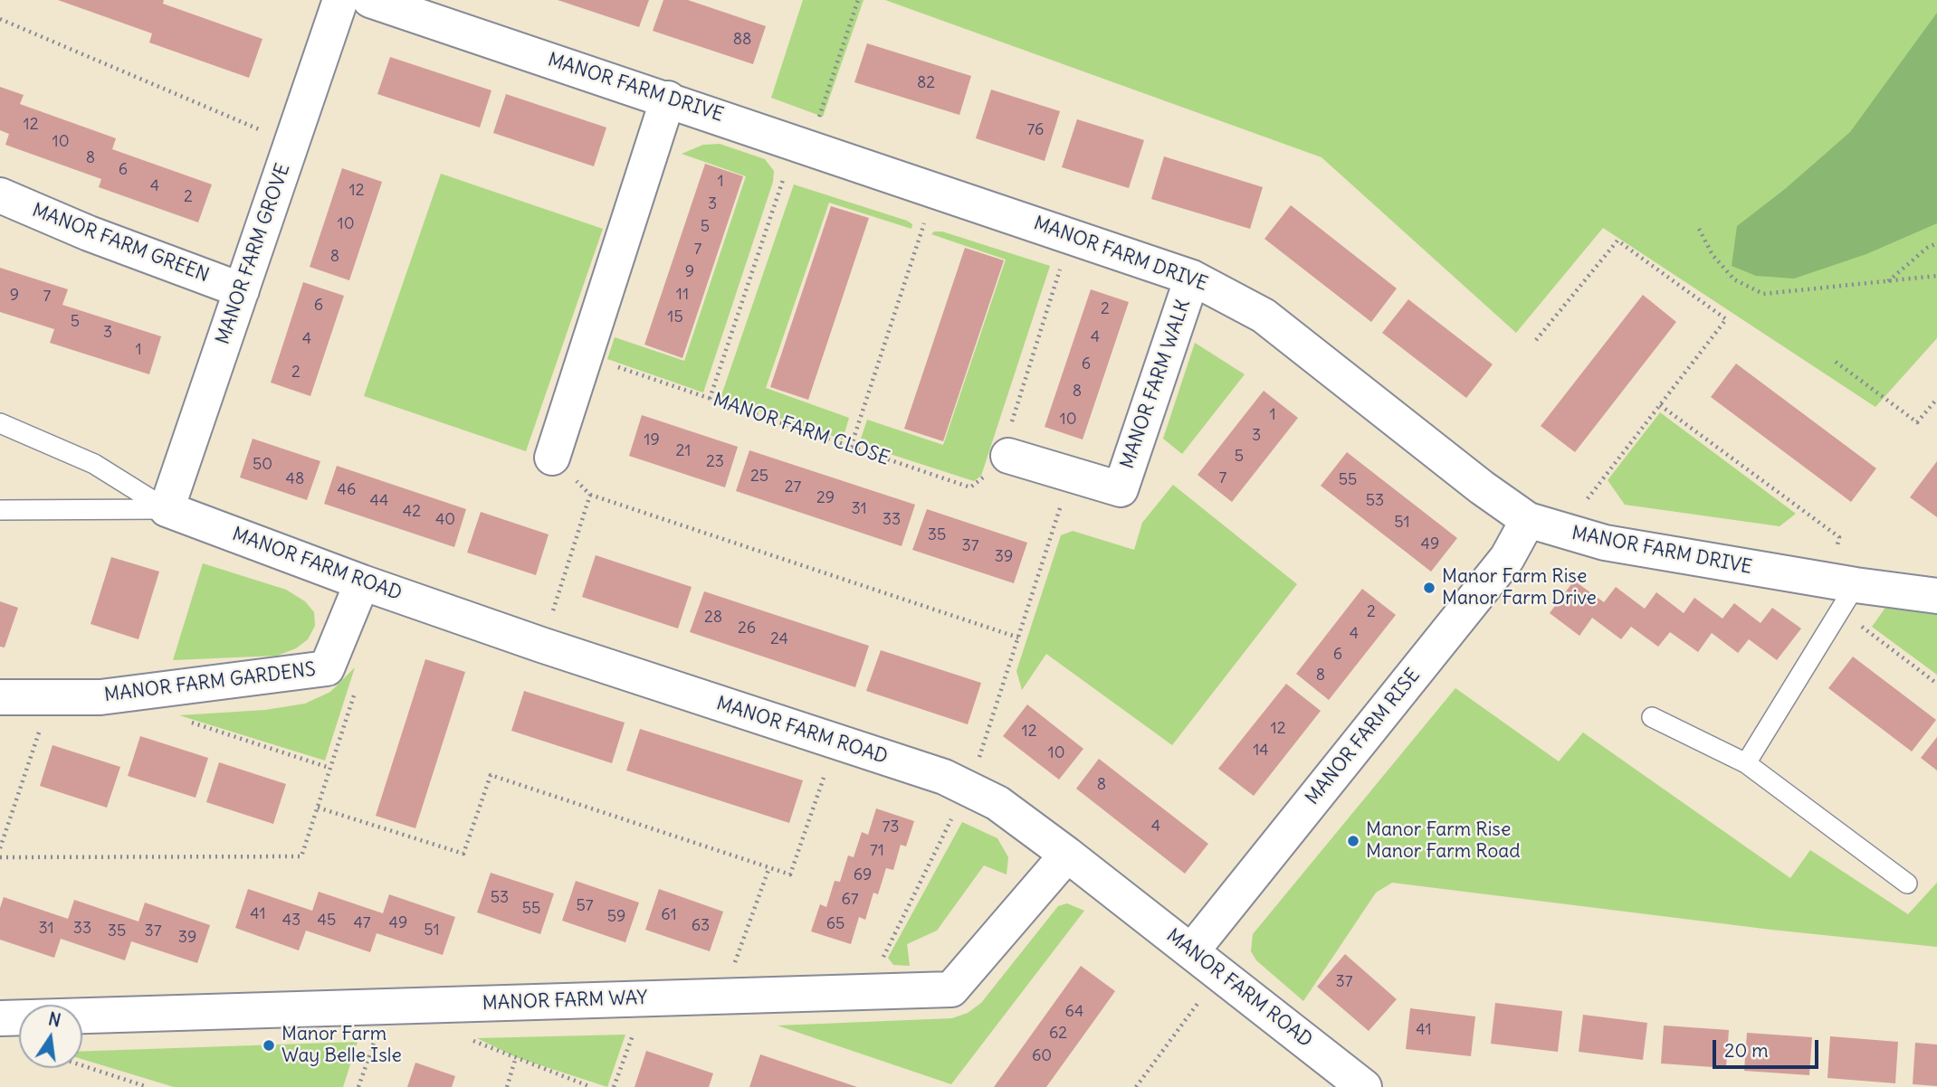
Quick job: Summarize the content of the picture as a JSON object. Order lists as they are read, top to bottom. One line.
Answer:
{"streets":{"street":["MANOR FARM DRIVE","MANOR FARM GREEN","MANOR FARM GROVE","MANOR FARM WALK","MANOR FARM ROAD","MANOR FARM GARDENS","MANOR FARM RISE","MANOR FARM WAY"],"path":["MANOR FARM CLOSE"]},"crossings":[["MANOR FARM DRIVE","MANOR FARM WALK"],["MANOR FARM DRIVE","MANOR FARM RISE"],["MANOR FARM GREEN","MANOR FARM GROVE"],["MANOR FARM GROVE","MANOR FARM ROAD"],["MANOR FARM WALK","MANOR FARM CLOSE"],["MANOR FARM ROAD","MANOR FARM GARDENS"],["MANOR FARM ROAD","MANOR FARM RISE"],["MANOR FARM ROAD","MANOR FARM WAY"]],"places":["Manor Farm Rise Manor Farm Drive","Manor Farm Rise Manor Farm Road","Manor Farm Way Belle Isle"],"house_numbers":["88","82","12","76","10","8","6","1","4","12","2","3","10","5","7","8","9","11","9","7","6","2","15","5","3","4","4","1","6","2","8","1","10","3","19","21","5","23","50","25","7","48","55","27","46","29","44","53","31","42","40","33","51","35","49","37","39","2","28","26","4","24","6","8","12","12","14","10","8","4","73","71","69","53","67","57","55","41","61","59","43","45","47","49","65","63","31","33","51","35","37","39","37","64","41","62","60"],"scale_bar":"20 m","north":"top"}
